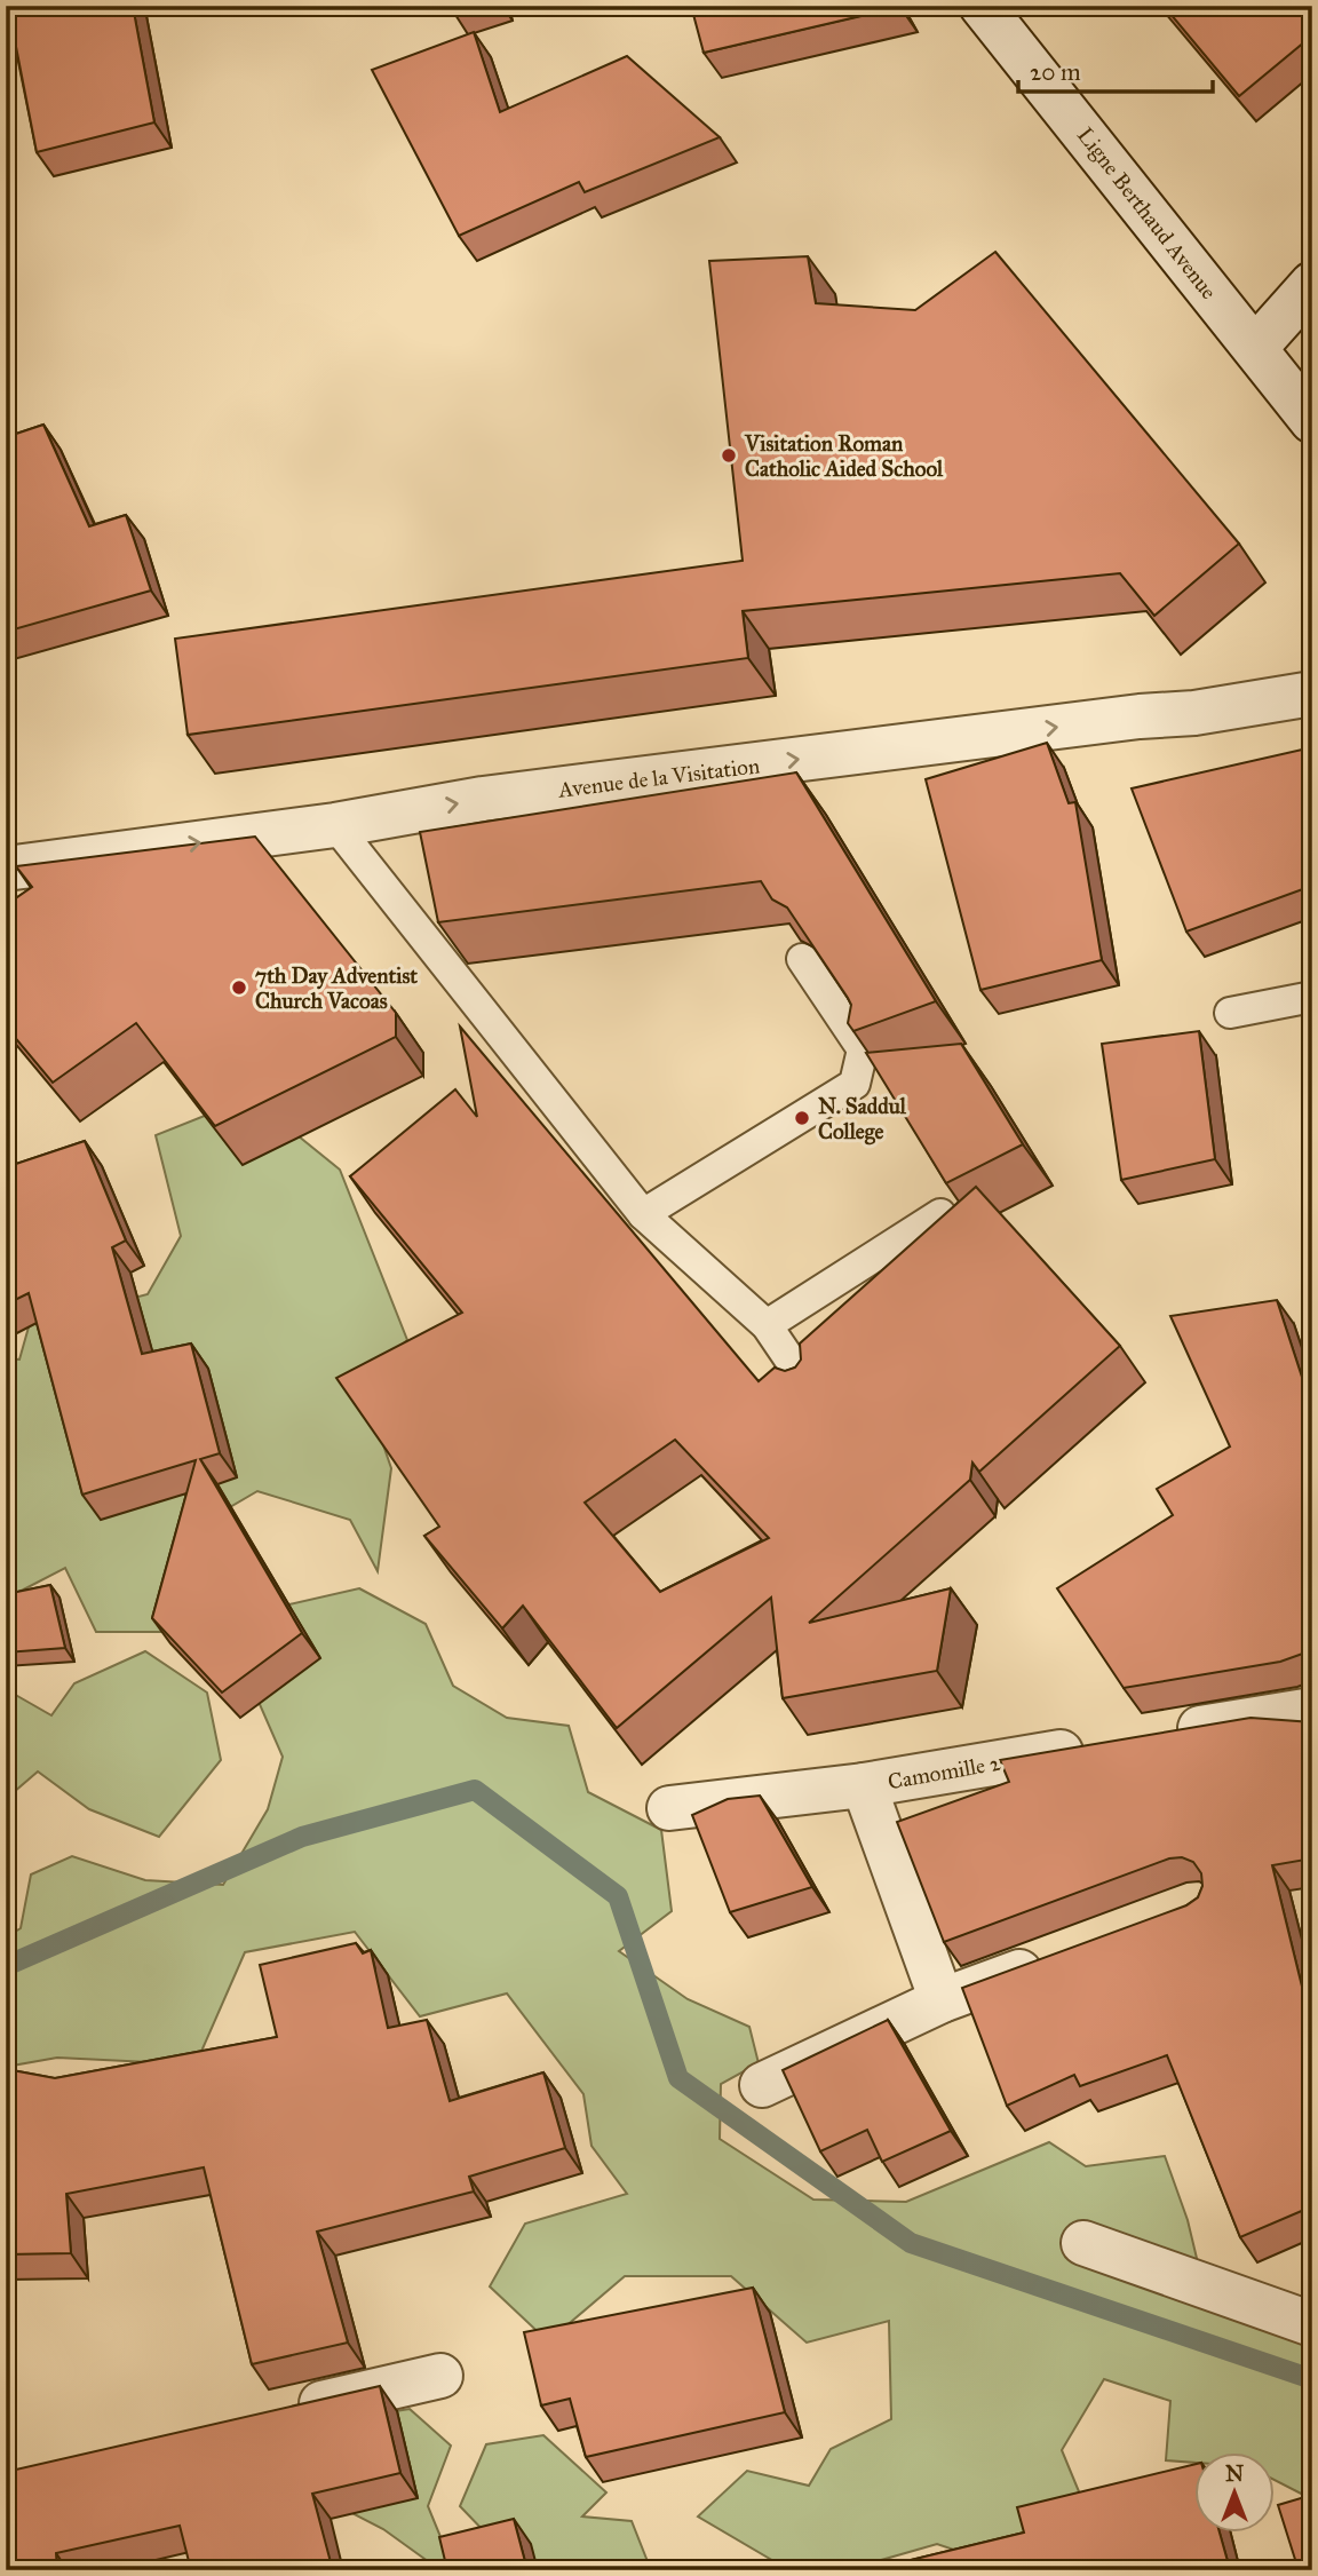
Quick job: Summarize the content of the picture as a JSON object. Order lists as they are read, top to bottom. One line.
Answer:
{"streets":{"street":["Ligne Berthaud Avenue","Avenue de la Visitation","Camomille 2"]},"one_way":["Avenue de la Visitation"],"places":["Visitation Roman Catholic Aided School","7th Day Adventist Church Vacoas","N. Saddul College"],"scale_bar":"20 m","north":"top"}
